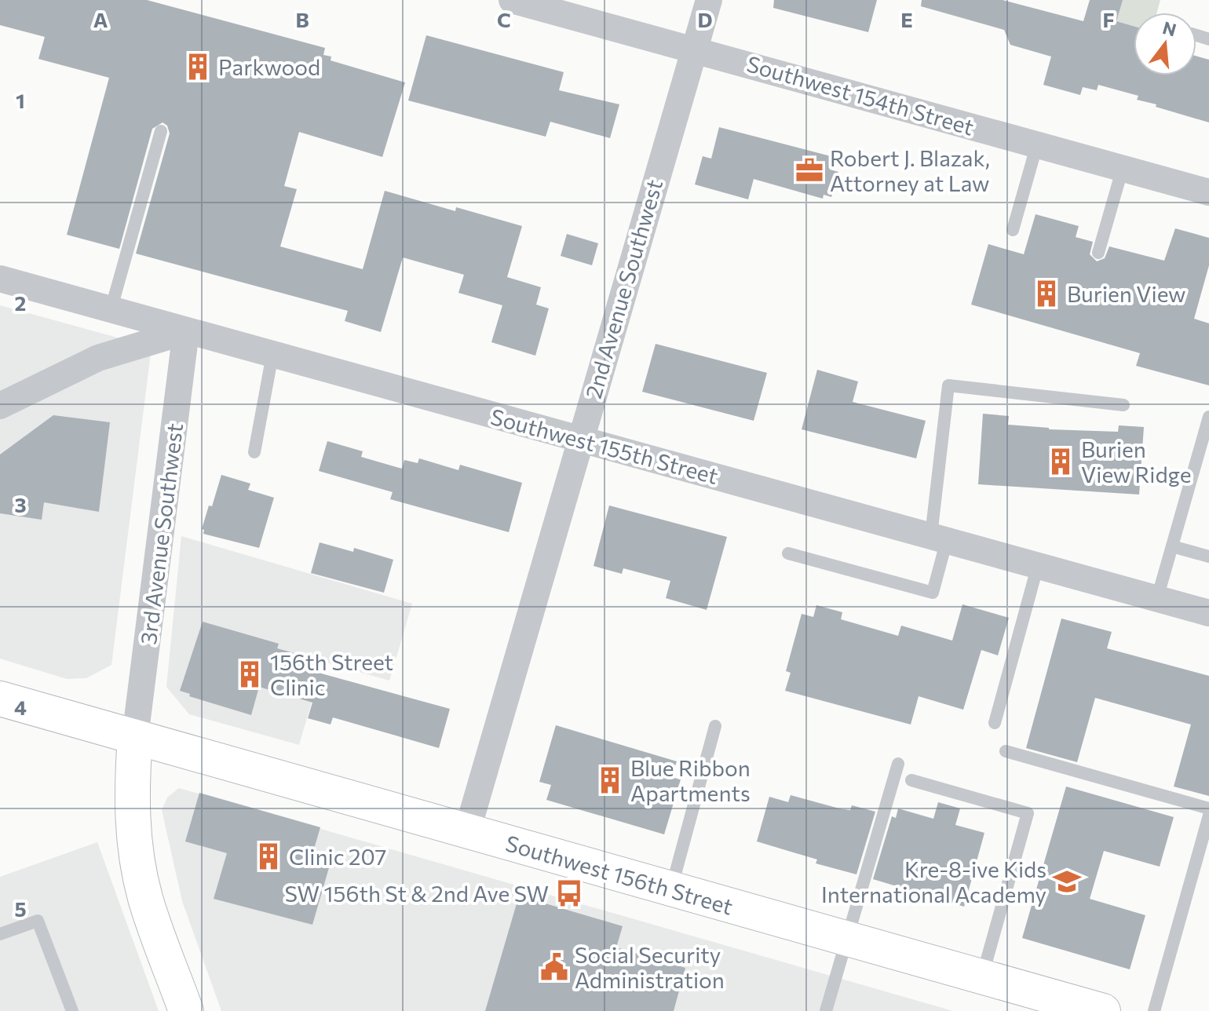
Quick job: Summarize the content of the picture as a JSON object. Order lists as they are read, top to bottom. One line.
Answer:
{"streets":{"main road":["Southwest 156th Street"],"street":["Southwest 154th Street","2nd Avenue Southwest","Southwest 155th Street","3rd Avenue Southwest"]},"crossings":[["Southwest 154th Street","2nd Avenue Southwest"],["2nd Avenue Southwest","Southwest 155th Street"],["2nd Avenue Southwest","Southwest 156th Street"],["Southwest 155th Street","3rd Avenue Southwest"],["3rd Avenue Southwest","Southwest 156th Street"]],"places":{"building":["Parkwood","Burien View","Burien View Ridge","156th Street Clinic","Blue Ribbon Apartments","Clinic 207"],"office":["Robert J. Blazak, Attorney at Law"],"school or university":["Kre-8-ive Kids International Academy"],"bus stop":["SW 156th St & 2nd Ave SW"],"public building":["Social Security Administration"]},"north":"top","grid":{"columns":["A","B","C","D","E","F"],"rows":["1","2","3","4","5"]}}
